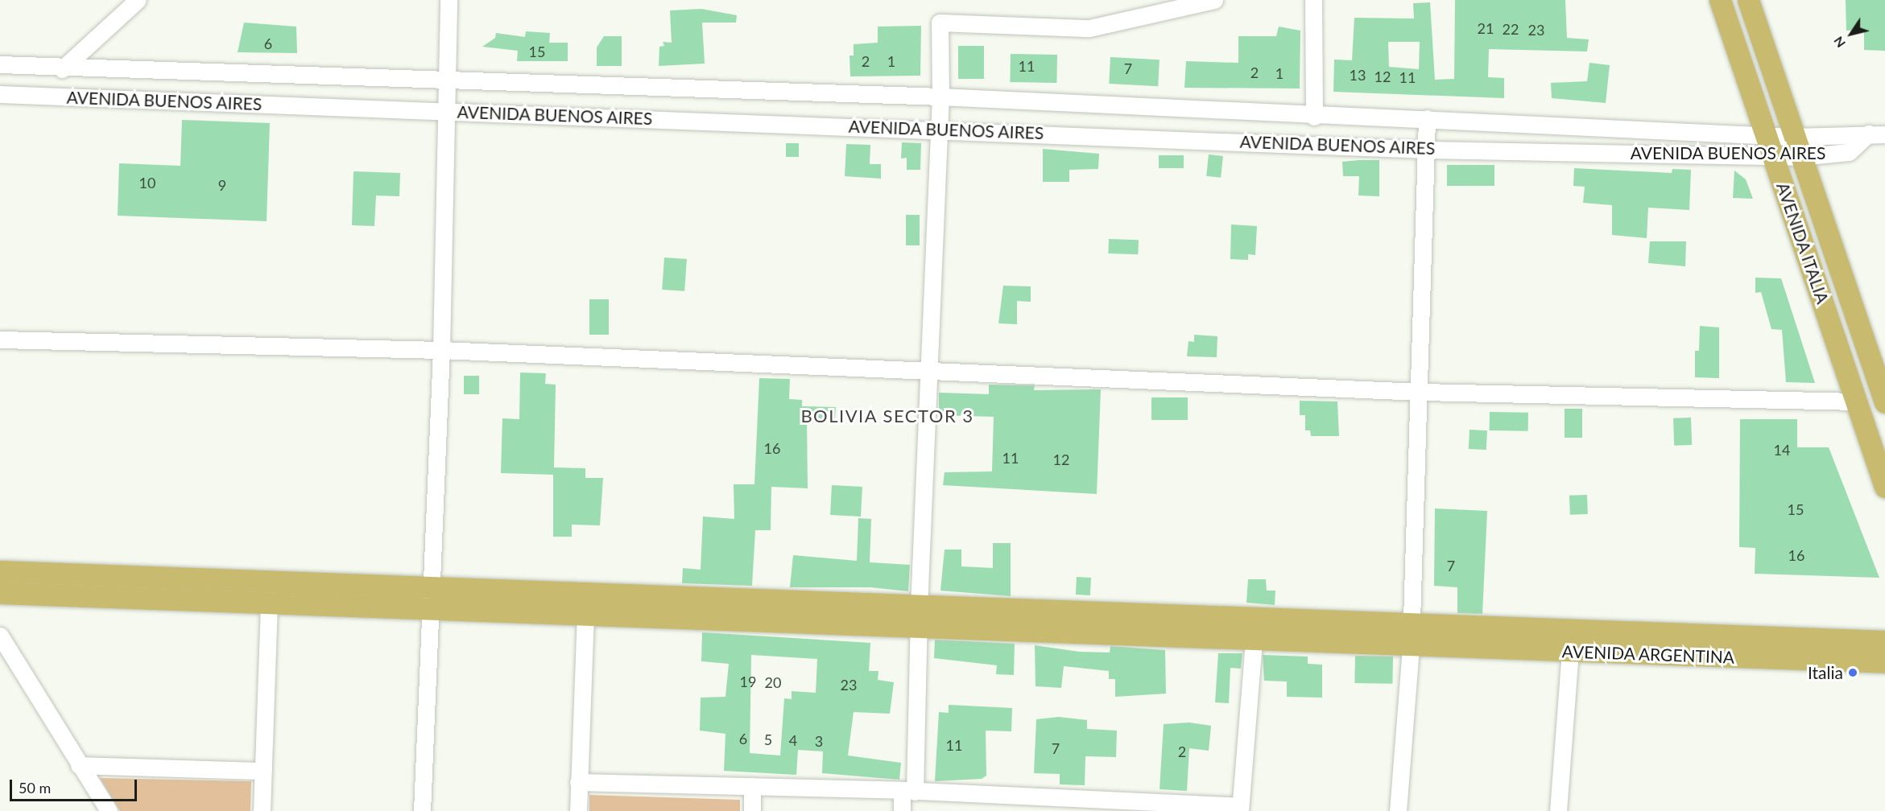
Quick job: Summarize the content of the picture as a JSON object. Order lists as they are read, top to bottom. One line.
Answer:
{"streets":{"main road":["AVENIDA ITALIA","AVENIDA ARGENTINA"],"street":["AVENIDA BUENOS AIRES"]},"crossings":[["AVENIDA BUENOS AIRES","AVENIDA ITALIA"]],"districts":["BOLIVIA SECTOR 3"],"places":["Italia"],"house_numbers":["21","22","23","6","15","2","1","11","7","2","1","13","12","11","10","9","16","14","11","12","15","16","7","19","20","23","6","5","4","3","11","7","2"],"scale_bar":"50 m","north":"bottom left"}
